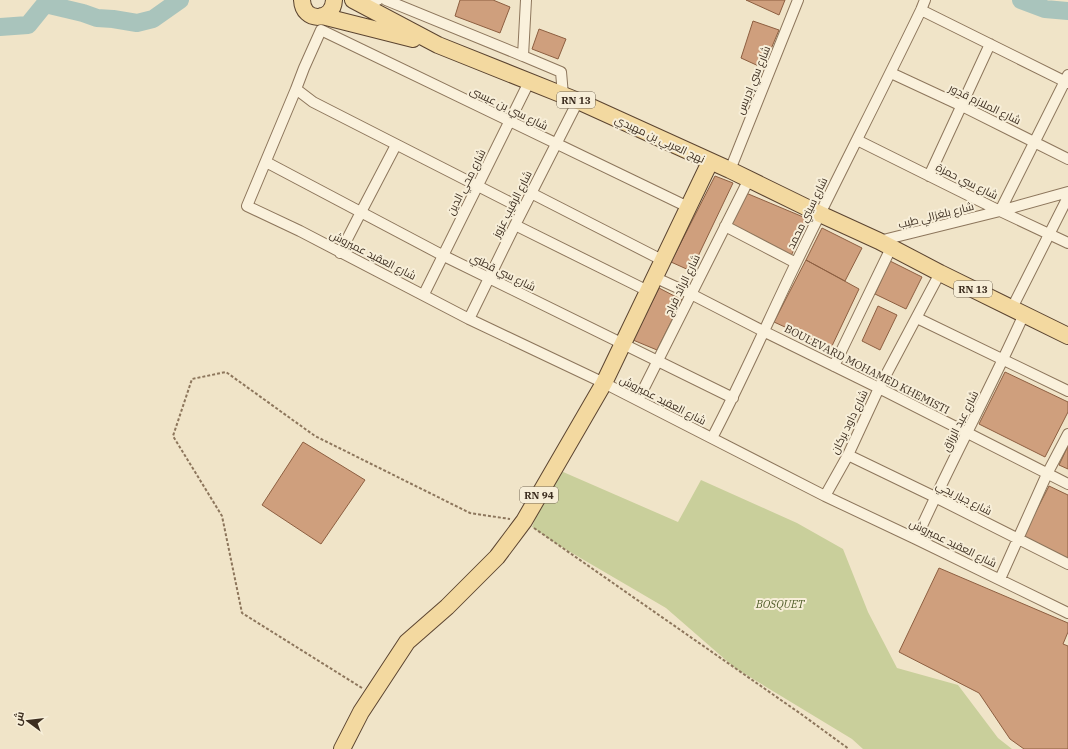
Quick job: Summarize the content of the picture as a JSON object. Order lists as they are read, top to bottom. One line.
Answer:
{"streets":{"main road":["RN 13","نهج العربي بن مهيدي","RN 94"],"street":["شارع سي إدريس","شارع الملازم قدور","شارع سي بن عيسى","شارع سي حمزة","شارع محي الدين","شارع الرقيب عزوز","شارع سيني محمد","شارع بلغزالي طيب","شارع العقيد عميروش","شارع سي قطني","شارع الرائد فراج","BOULEVARD MOHAMED KHEMISTI","شارع عبد الرزاق","شارع داود بركان","شارع جبار يحي"]},"crossings":[["شارع سي إدريس","نهج العربي بن مهيدي"],["RN 13","شارع سي بن عيسى"],["RN 13","نهج العربي بن مهيدي"],["RN 13","شارع بلغزالي طيب"],["RN 13","شارع عبد الرزاق"],["RN 13","شارع داود بركان"],["شارع الملازم قدور","شارع سيني محمد"],["شارع سي بن عيسى","شارع محي الدين"],["شارع سي بن عيسى","شارع الرقيب عزوز"],["شارع سي بن عيسى","RN 94"],["نهج العربي بن مهيدي","شارع محي الدين"],["نهج العربي بن مهيدي","شارع الرقيب عزوز"],["نهج العربي بن مهيدي","شارع سيني محمد"],["نهج العربي بن مهيدي","شارع بلغزالي طيب"],["نهج العربي بن مهيدي","شارع الرائد فراج"],["نهج العربي بن مهيدي","RN 94"],["شارع سي حمزة","شارع سيني محمد"],["شارع سي حمزة","شارع بلغزالي طيب"],["شارع سي حمزة","شارع عبد الرزاق"],["شارع محي الدين","شارع العقيد عميروش"],["شارع محي الدين","شارع سي قطني"],["شارع الرقيب عزوز","شارع العقيد عميروش"],["شارع الرقيب عزوز","شارع سي قطني"],["شارع الرقيب عزوز","BOULEVARD MOHAMED KHEMISTI"],["شارع سيني محمد","شارع العقيد عميروش"],["شارع سيني محمد","شارع سي قطني"],["شارع سيني محمد","BOULEVARD MOHAMED KHEMISTI"],["شارع العقيد عميروش","شارع سي قطني"],["شارع العقيد عميروش","شارع الرائد فراج"],["شارع العقيد عميروش","شارع عبد الرزاق"],["شارع العقيد عميروش","شارع داود بركان"],["شارع العقيد عميروش","RN 94"],["شارع سي قطني","شارع الرائد فراج"],["شارع سي قطني","RN 94"],["شارع الرائد فراج","BOULEVARD MOHAMED KHEMISTI"],["BOULEVARD MOHAMED KHEMISTI","شارع عبد الرزاق"],["BOULEVARD MOHAMED KHEMISTI","شارع داود بركان"],["BOULEVARD MOHAMED KHEMISTI","RN 94"],["شارع عبد الرزاق","شارع جبار يحي"],["شارع داود بركان","شارع جبار يحي"]],"parks":["BOSQUET"],"north":"left"}
